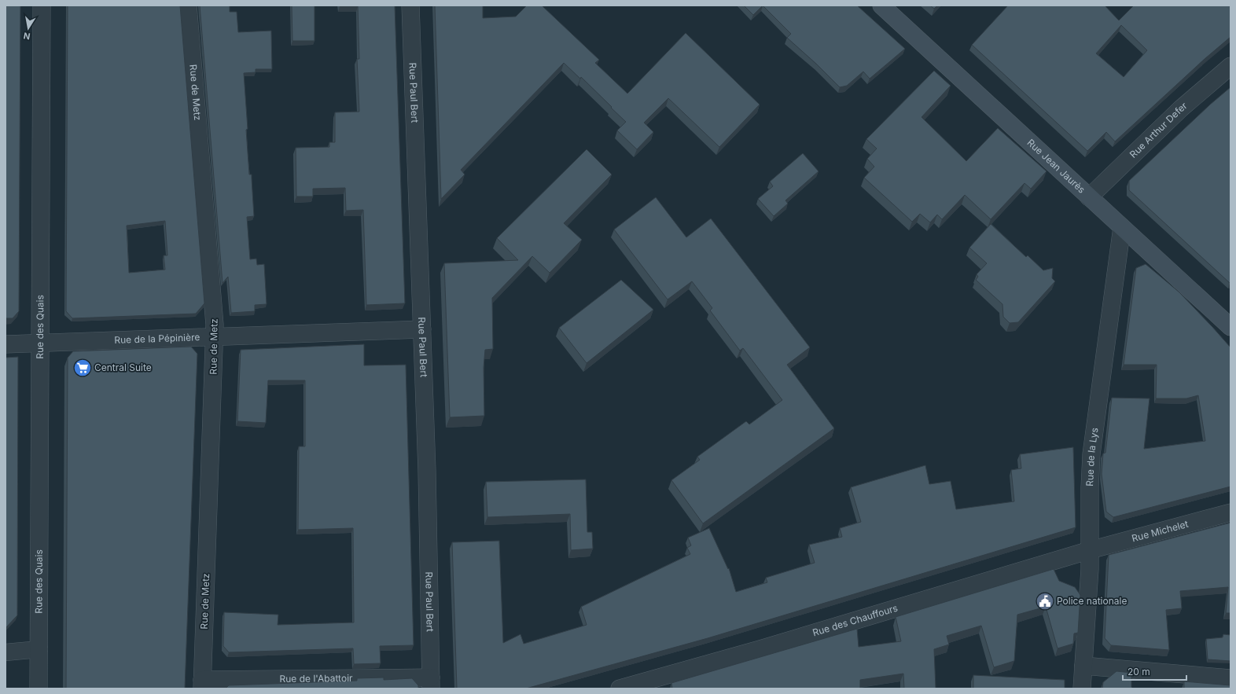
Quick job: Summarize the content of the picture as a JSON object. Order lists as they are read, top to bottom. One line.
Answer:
{"streets":{"main road":["Rue Jean Jaurès"],"street":["Rue de Metz","Rue Paul Bert","Rue Arthur Defer","Rue des Quais","Rue de la Pépinière","Rue de la Lys","Rue Michelet","Rue des Chauffours","Rue de l'Abattoir"]},"crossings":[["Rue de Metz","Rue de la Pépinière"],["Rue de Metz","Rue de l'Abattoir"],["Rue Paul Bert","Rue de la Pépinière"],["Rue Paul Bert","Rue de l'Abattoir"],["Rue Arthur Defer","Rue Jean Jaurès"],["Rue Jean Jaurès","Rue de la Lys"],["Rue des Quais","Rue de la Pépinière"],["Rue de la Lys","Rue Michelet"],["Rue de la Lys","Rue des Chauffours"],["Rue Michelet","Rue des Chauffours"]],"places":{"supermarket":["Central Suite"],"public building":["Police nationale"]},"scale_bar":"20 m","north":"bottom"}
